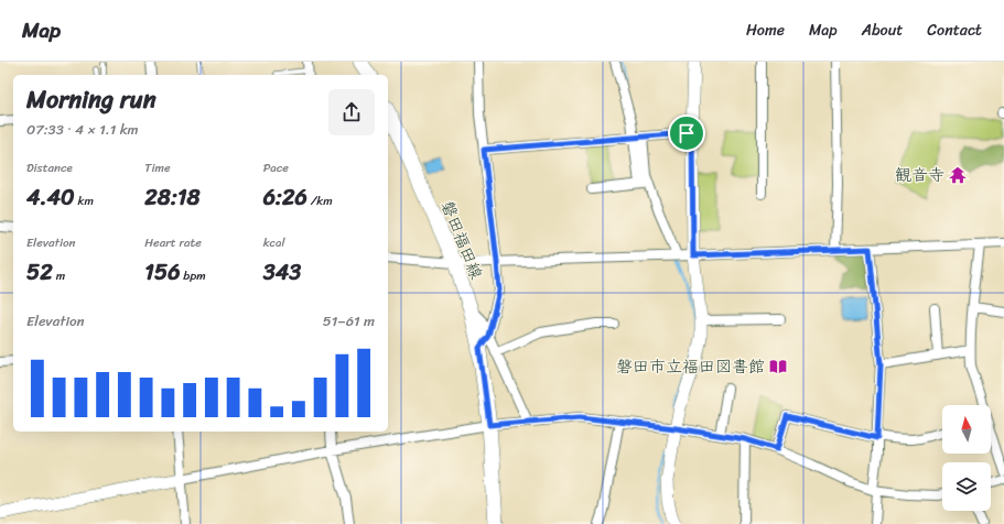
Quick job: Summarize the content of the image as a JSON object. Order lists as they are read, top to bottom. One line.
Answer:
{"streets":{"main road":["磐田福田線"]},"places":{"temple":["観音寺"],"library":["磐田市立福田図書館"]},"north":"top","page":{"header":"Map","nav":["Home","Map","About","Contact"],"heading":["Morning run","07:33 · 4 × 1.1 km"],"stats":[["Distance","4.40 km"],["Time","28:18"],["Pace","6:26 /km"],["Elevation","52 m"],["Heart rate","156 bpm"],["kcal","343"]],"chart":["Elevation","51–61 m"]}}
